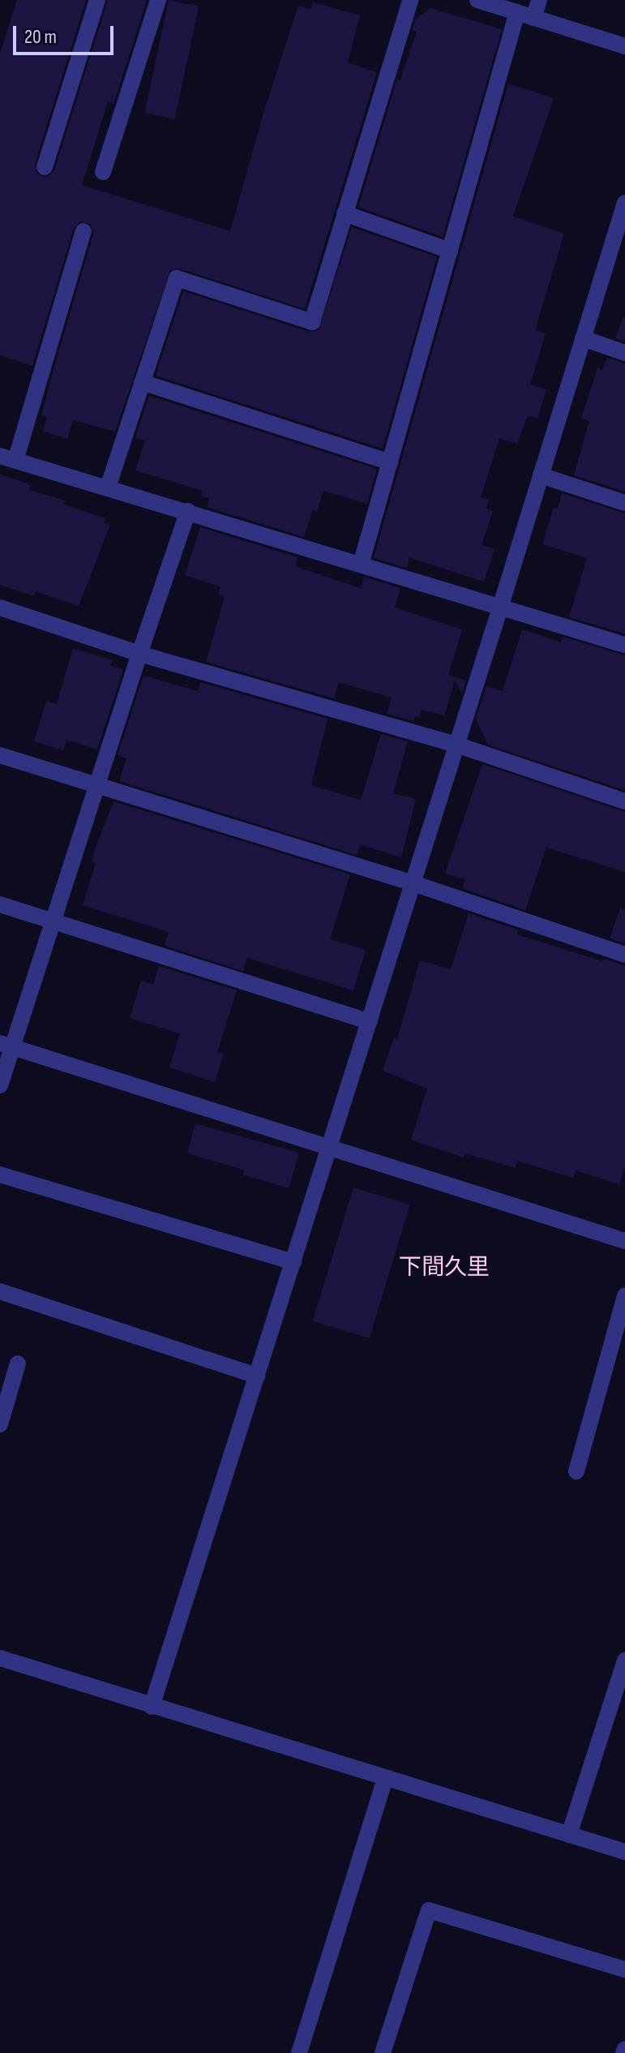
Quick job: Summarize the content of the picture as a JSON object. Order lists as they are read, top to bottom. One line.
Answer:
{"districts":["下間久里"],"scale_bar":"20 m"}
